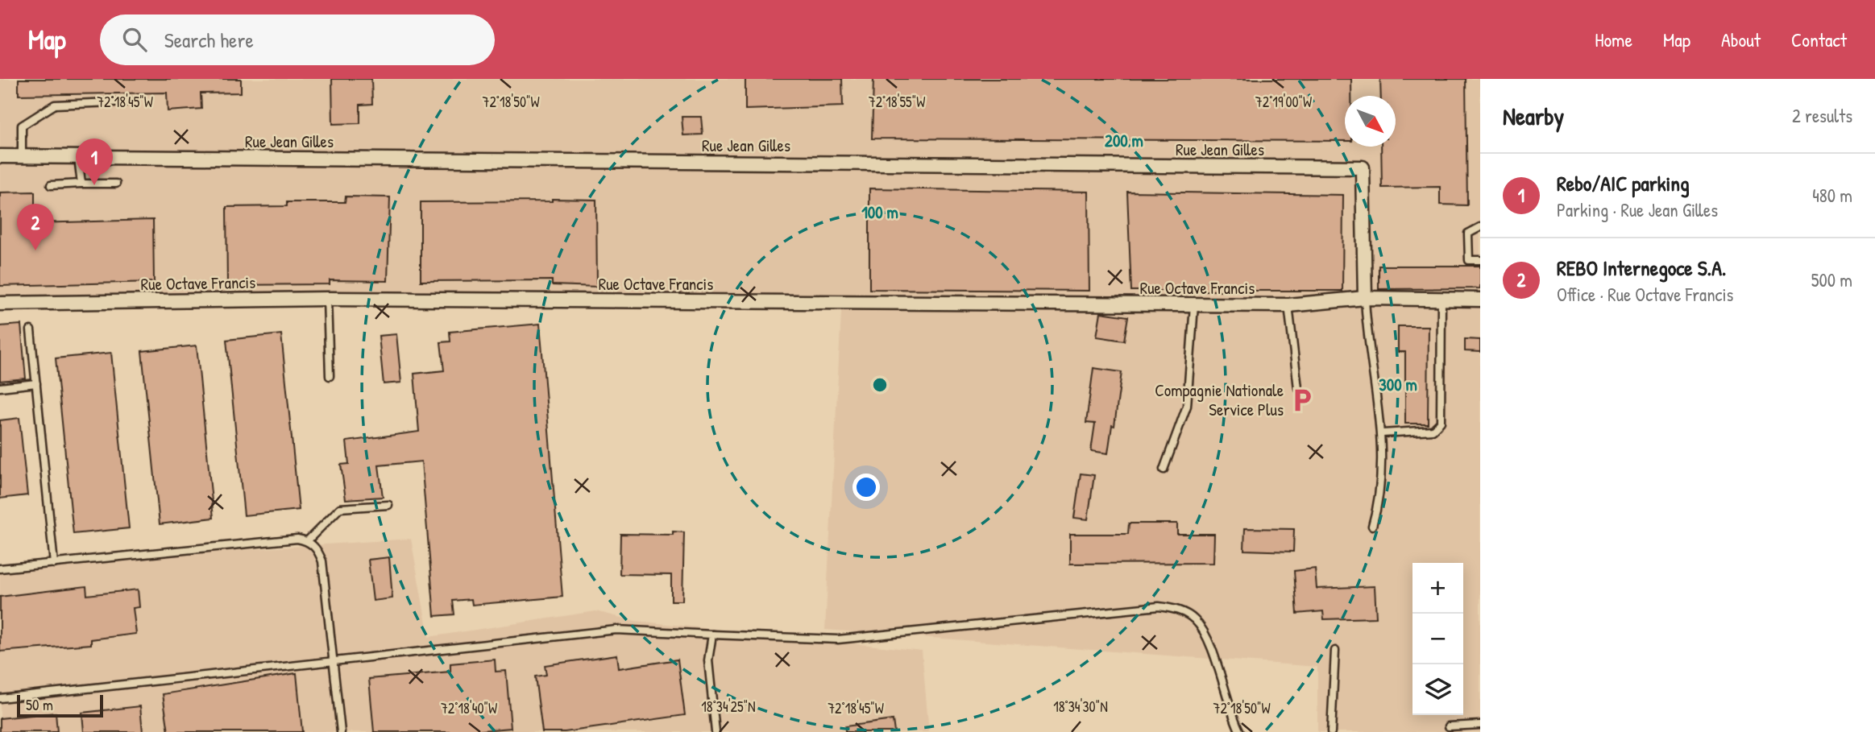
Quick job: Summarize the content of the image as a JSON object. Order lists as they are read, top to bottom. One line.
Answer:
{"streets":{"street":["Rue Jean Gilles","Rue Octave Francis"]},"crossings":[["Rue Jean Gilles","Rue Octave Francis"]],"places":{"parking":["Compagnie Nationale Service Plus"]},"scale_bar":"50 m","north":"bottom right","page":{"header":"Map","search":"Search here","nav":["Home","Map","About","Contact"],"heading":["Nearby","2 results"],"pins":["1","2"],"list":[{"mark":"1","name":"Rebo/AIC parking","note":"Parking · Rue Jean Gilles","value":"480 m"},{"mark":"2","name":"REBO Internegoce S.A.","note":"Office · Rue Octave Francis","value":"500 m"}],"map_buttons":["+","−"],"scale":"50 m"},"coordinates":["72°18'45\"W","72°18'50\"W","72°18'55\"W","72°19'00\"W","18°34'25\"N","18°34'30\"N","72°18'40\"W"],"rings":["200 m","100 m","300 m"]}
